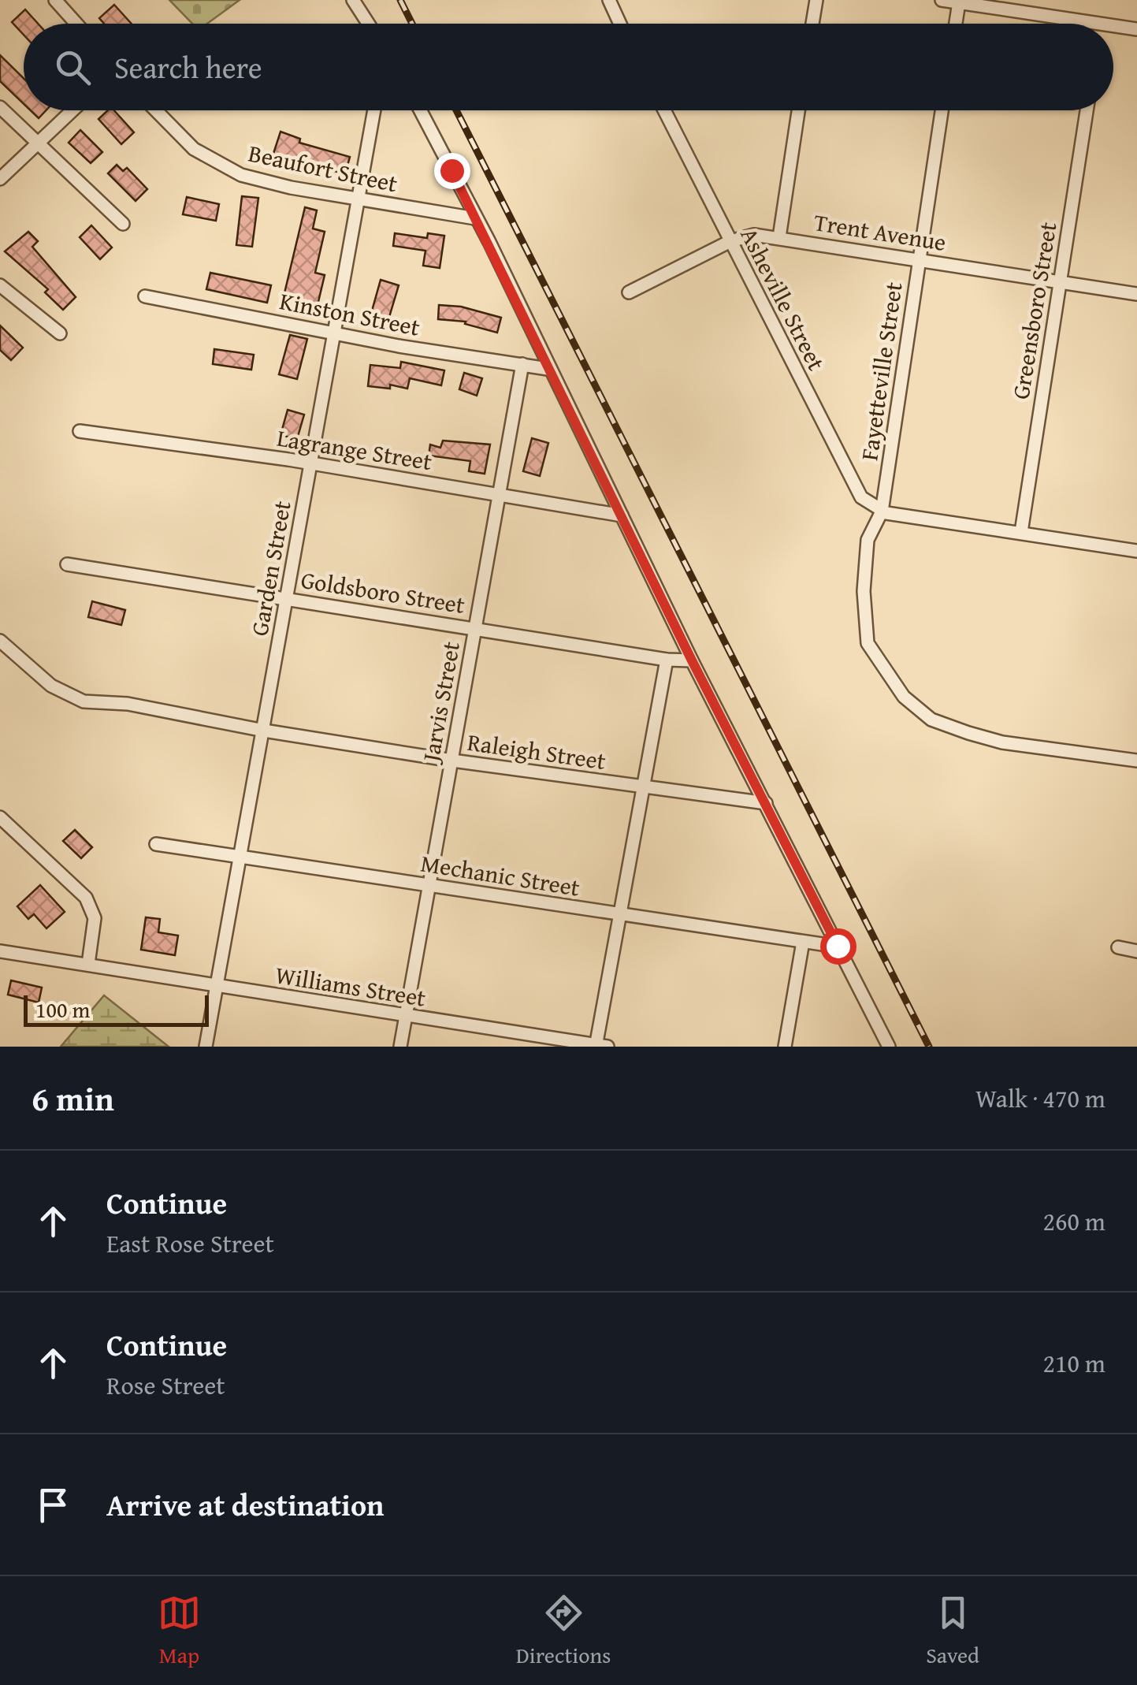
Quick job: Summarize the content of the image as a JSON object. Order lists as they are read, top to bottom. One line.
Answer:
{"streets":{"street":["Beaufort Street","Trent Avenue","Asheville Street","Greensboro Street","Kinston Street","Fayetteville Street","Lagrange Street","Garden Street","Goldsboro Street","Jarvis Street","Raleigh Street","Mechanic Street","Williams Street"]},"crossings":[["Beaufort Street","Garden Street"],["Trent Avenue","Asheville Street"],["Trent Avenue","Greensboro Street"],["Trent Avenue","Fayetteville Street"],["Asheville Street","Fayetteville Street"],["Kinston Street","Garden Street"],["Kinston Street","Jarvis Street"],["Lagrange Street","Garden Street"],["Lagrange Street","Jarvis Street"],["Garden Street","Goldsboro Street"],["Garden Street","Raleigh Street"],["Garden Street","Mechanic Street"],["Garden Street","Williams Street"],["Goldsboro Street","Jarvis Street"],["Jarvis Street","Raleigh Street"],["Jarvis Street","Mechanic Street"],["Jarvis Street","Williams Street"]],"scale_bar":"100 m","page":{"search":"Search here","scale":"100 m","heading":["6 min","Walk · 470 m"],"list":[["Continue","East Rose Street","260 m"],["Continue","Rose Street","210 m"],"Arrive at destination"],"nav":["Map","Directions","Saved"]}}
